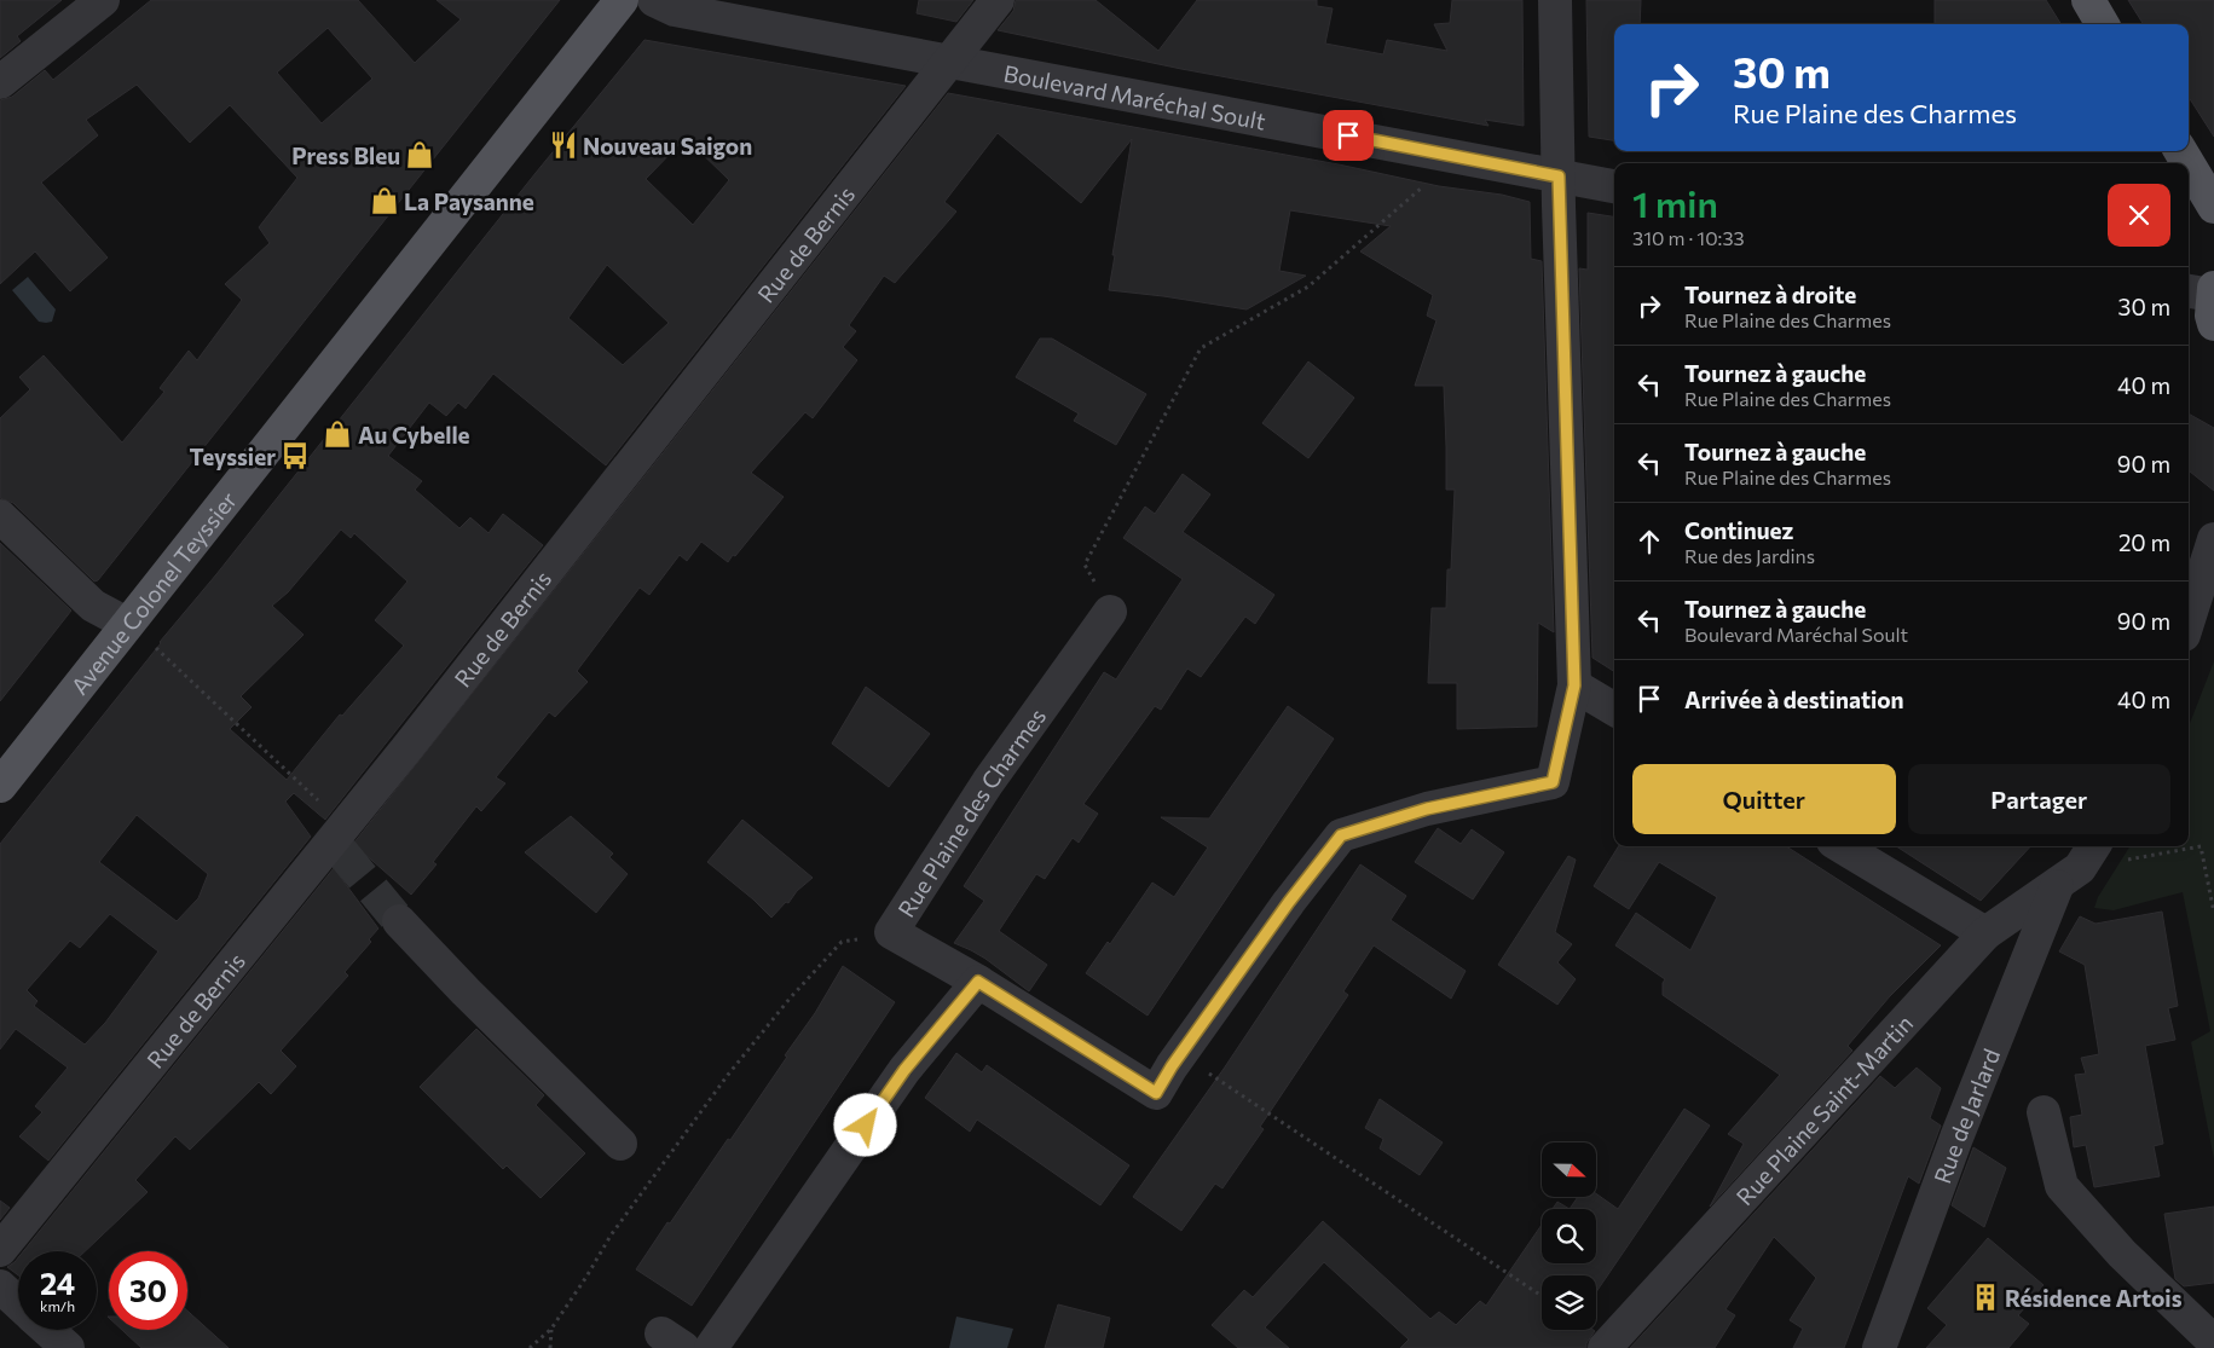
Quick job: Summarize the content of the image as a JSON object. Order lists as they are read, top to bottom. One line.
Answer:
{"streets":{"main road":["Avenue Colonel Teyssier"],"street":["Boulevard Maréchal Soult","Rue de Bernis","Rue Plaine des Charmes","Rue Plaine Saint-Martin","Rue de Jarlard"]},"crossings":[["Boulevard Maréchal Soult","Rue de Bernis"],["Rue Plaine Saint-Martin","Rue de Jarlard"]],"places":{"restaurant":["Nouveau Saigon"],"shop":["Press Bleu","La Paysanne","Au Cybelle"],"bus stop":["Teyssier"],"building":["Résidence Artois"]},"north":"right","page":{"turn":["30 m","Rue Plaine des Charmes"],"heading":["1 min","310 m · 10:33"],"list":[{"name":"Tournez à droite","note":"Rue Plaine des Charmes","value":"30 m"},{"name":"Tournez à gauche","note":"Rue Plaine des Charmes","value":"40 m"},{"name":"Tournez à gauche","note":"Rue Plaine des Charmes","value":"90 m"},{"name":"Continuez","note":"Rue des Jardins","value":"20 m"},{"name":"Tournez à gauche","note":"Boulevard Maréchal Soult","value":"90 m"},{"name":"Arrivée à destination","value":"40 m"}],"buttons":["Quitter","Partager"],"speed":"24 km/h","limit":"30"}}
